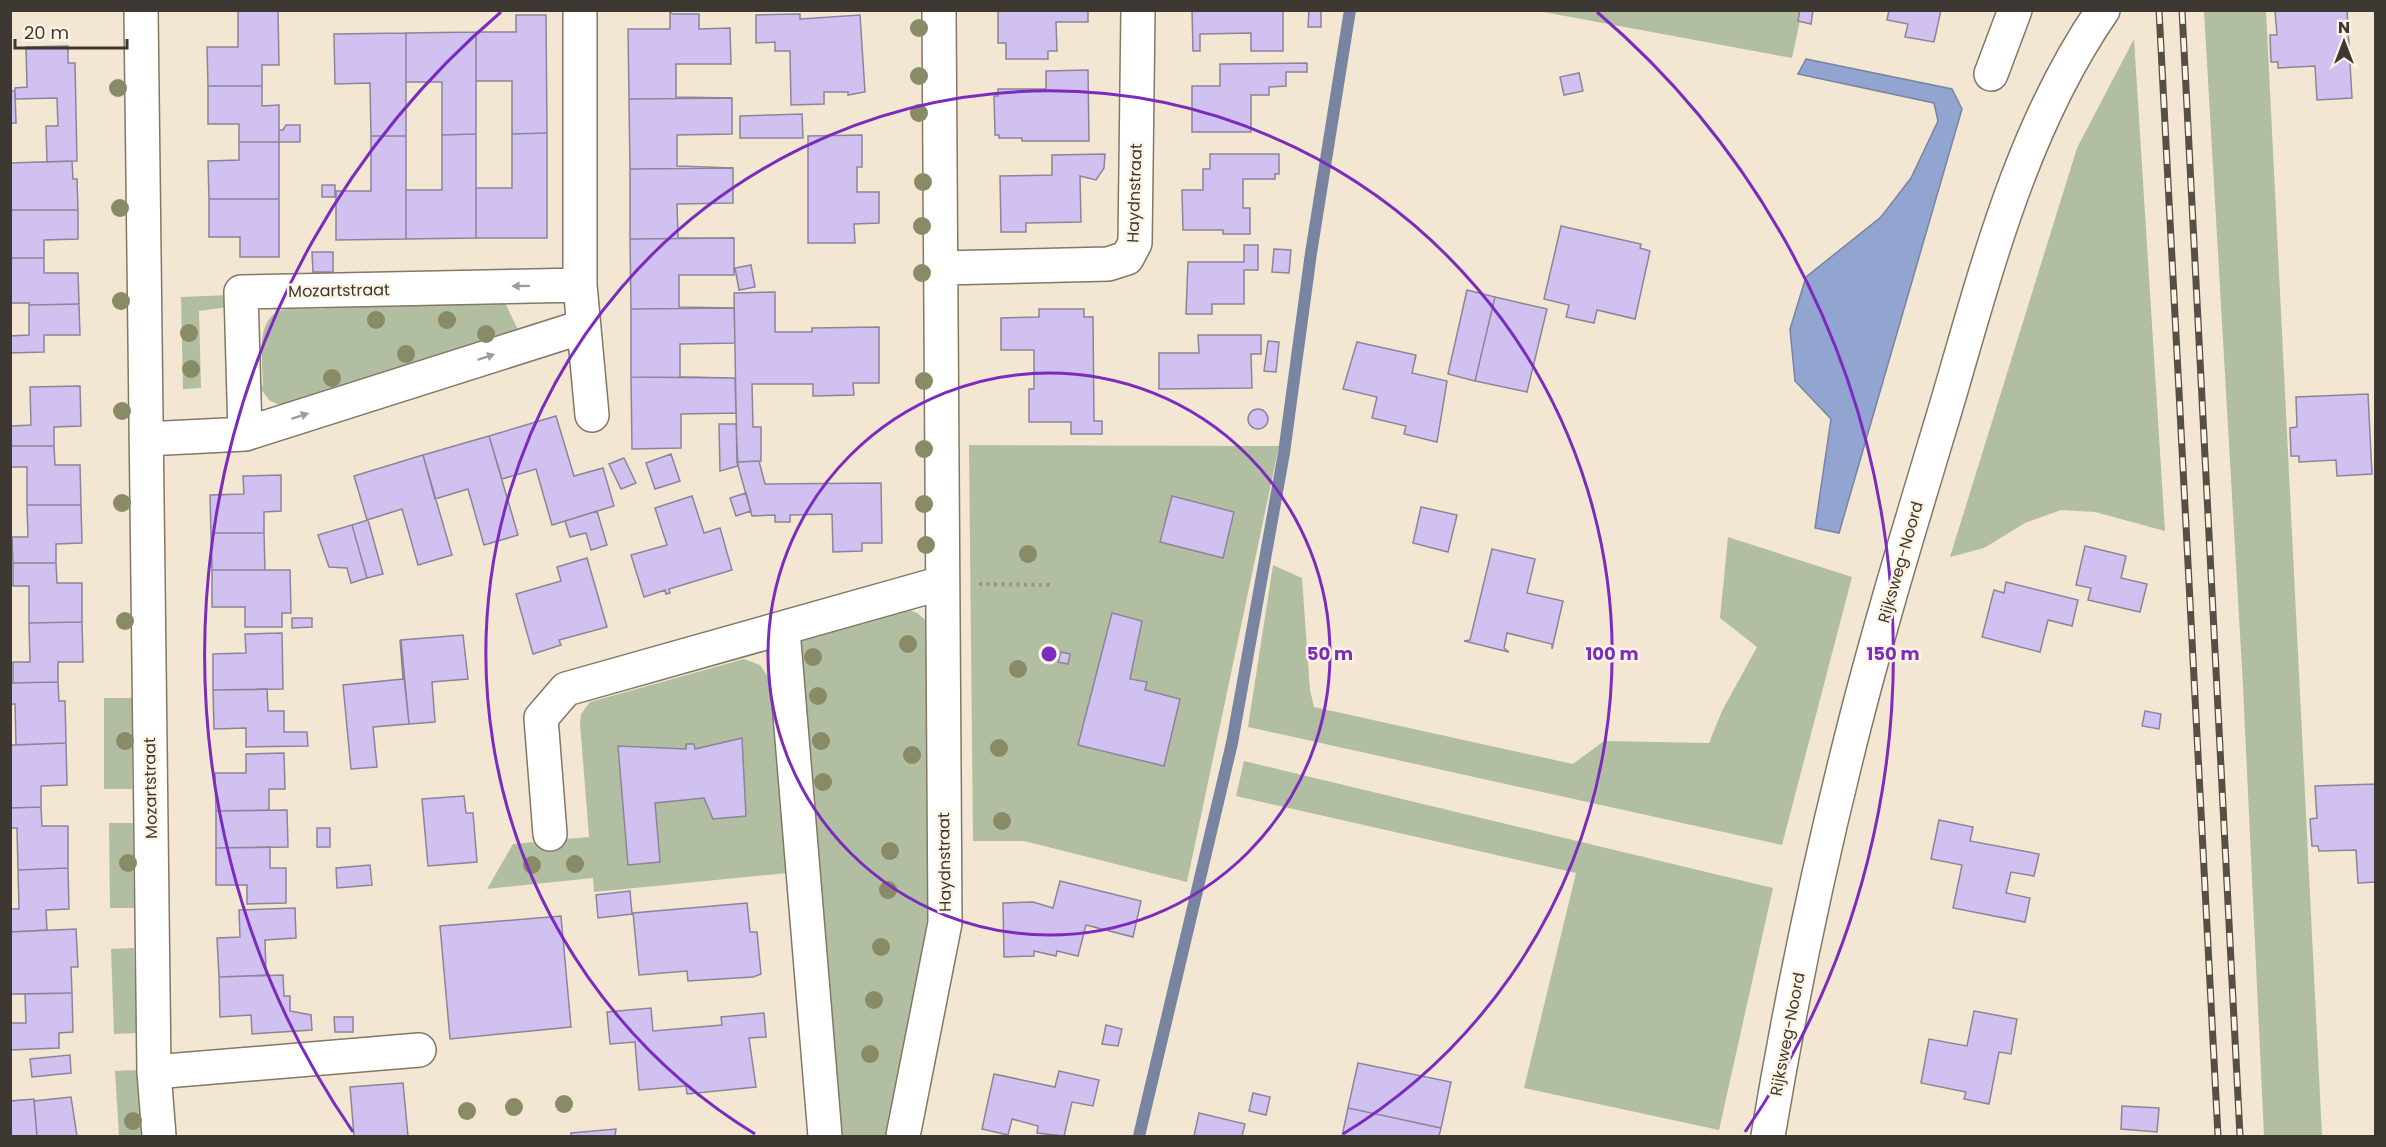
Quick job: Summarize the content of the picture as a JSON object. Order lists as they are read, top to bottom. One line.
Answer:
{"streets":{"street":["Haydnstraat","Mozartstraat","Rijksweg-Noord"]},"scale_bar":"20 m","north":"top","rings":["50 m","100 m","150 m"]}
